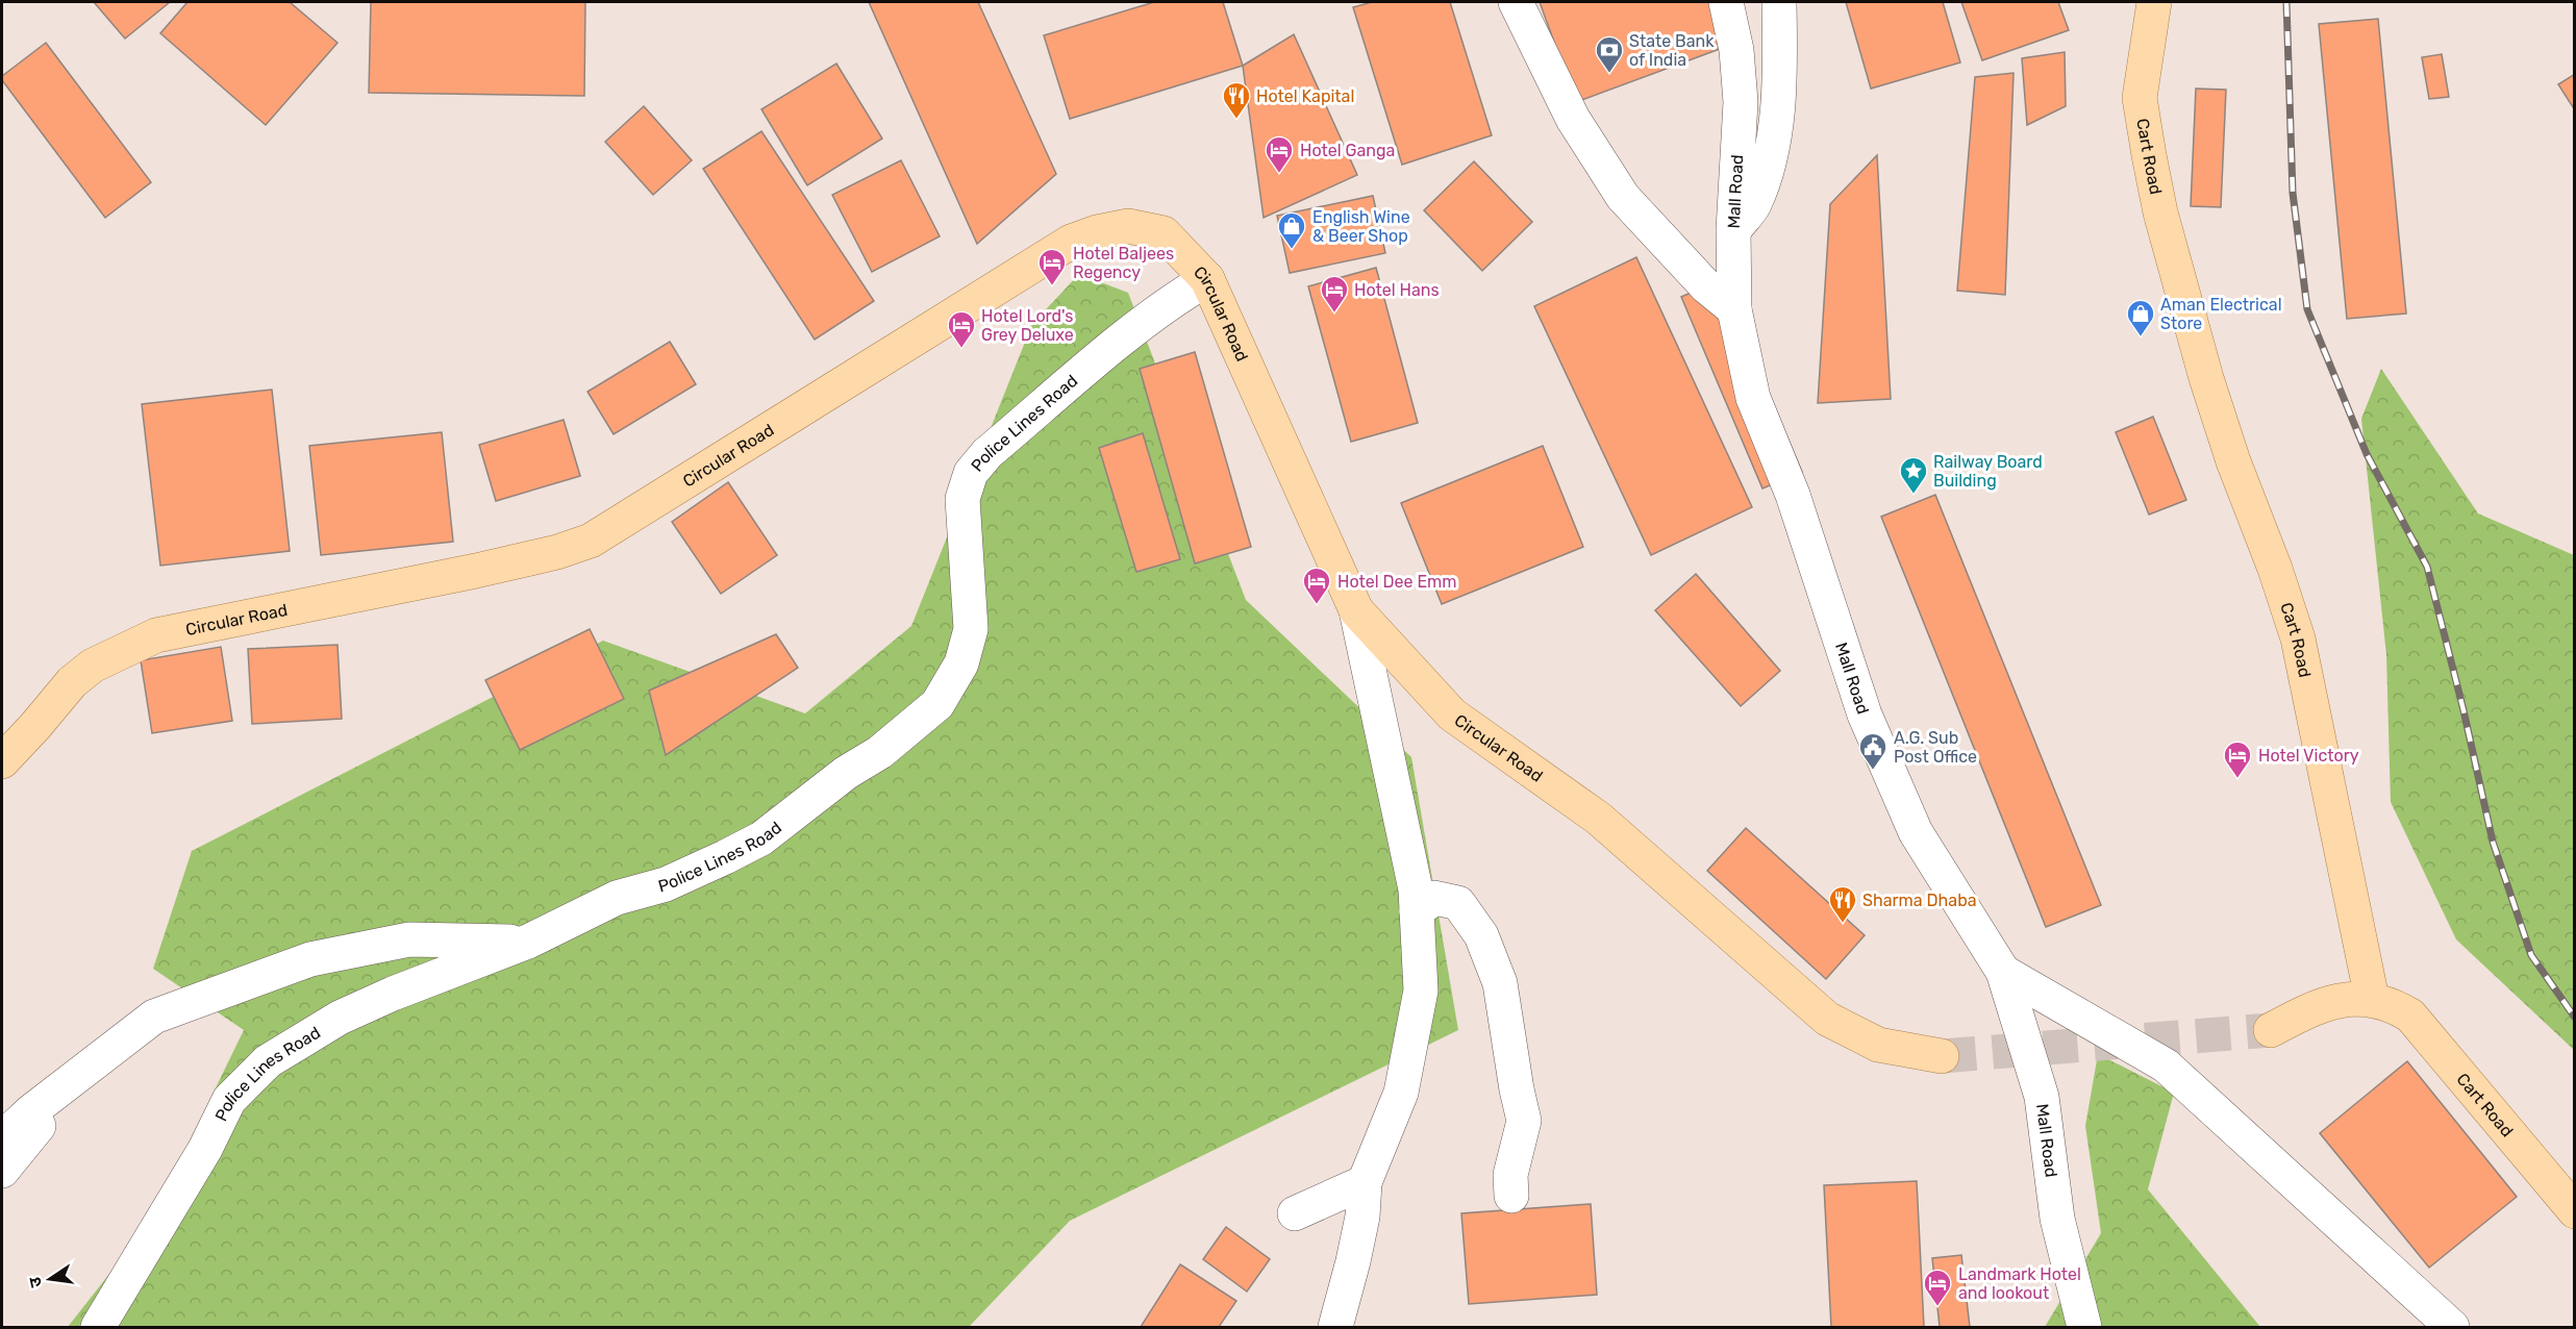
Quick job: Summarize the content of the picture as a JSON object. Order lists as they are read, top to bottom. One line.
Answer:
{"streets":{"main road":["Cart Road","Circular Road"],"street":["Mall Road","Police Lines Road"]},"crossings":[["Circular Road","Police Lines Road"]],"places":{"bank":["State Bank of India"],"restaurant":["Hotel Kapital","Sharma Dhaba"],"hotel":["Hotel Ganga","Hotel Baljees Regency","Hotel Hans","Hotel Lord's Grey Deluxe","Hotel Dee Emm","Hotel Victory","Landmark Hotel and lookout"],"shop":["English Wine & Beer Shop","Aman Electrical Store"],"place":["Railway Board Building"],"public building":["A.G. Sub Post Office"]},"north":"left"}
